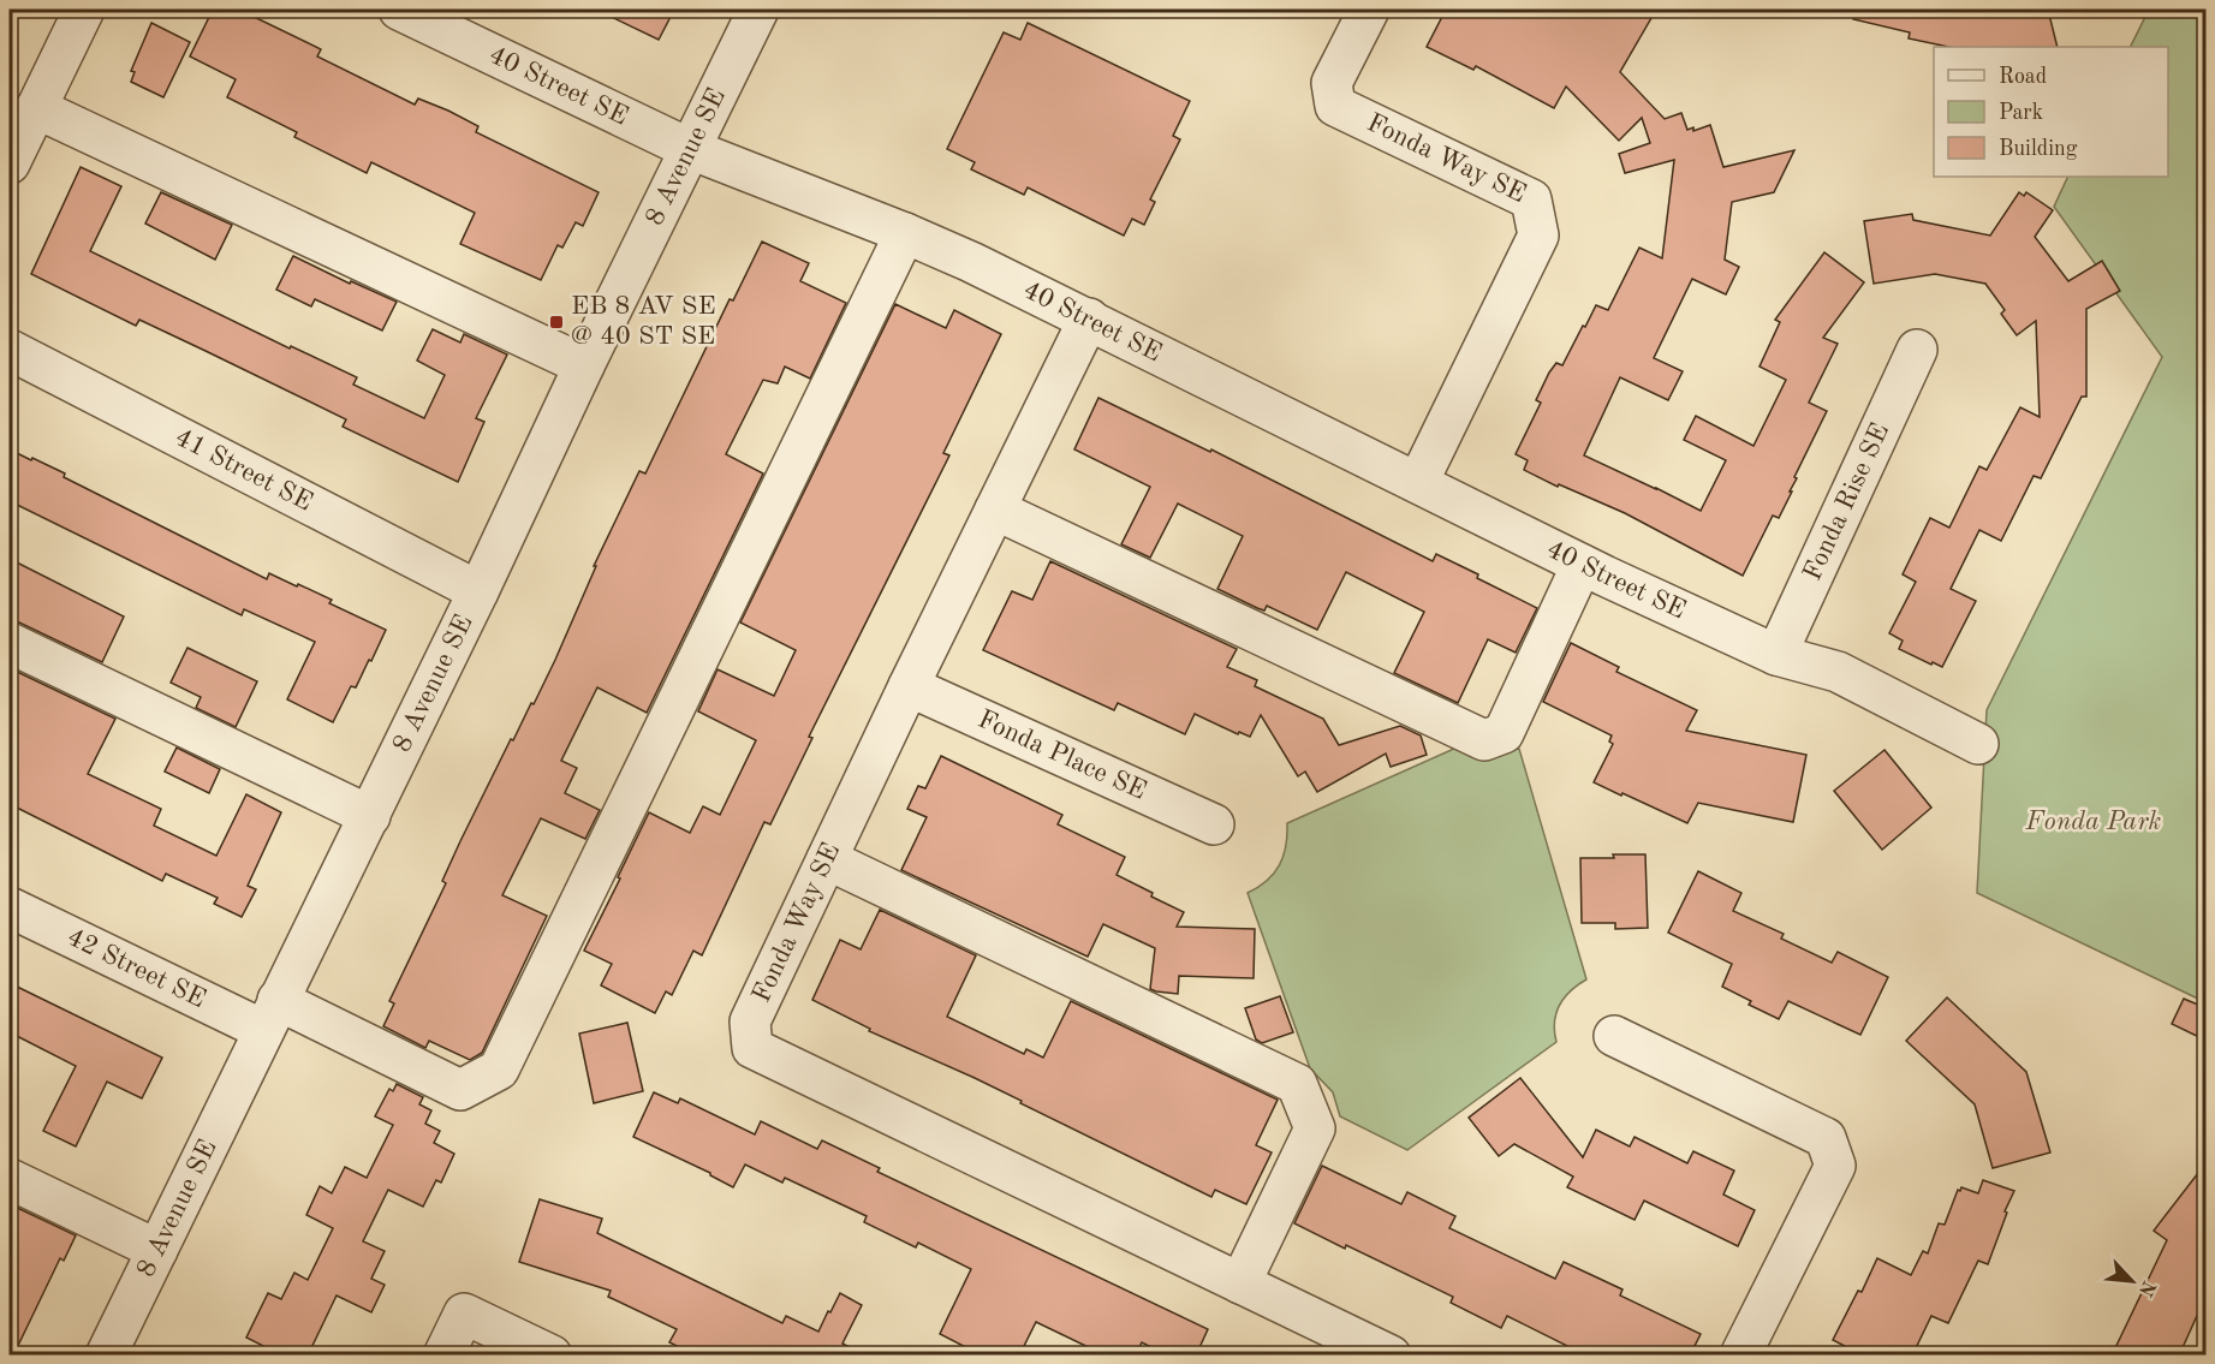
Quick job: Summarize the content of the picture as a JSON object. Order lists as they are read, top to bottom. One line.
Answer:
{"streets":{"street":["40 Street SE","8 Avenue SE","Fonda Way SE","41 Street SE","Fonda Rise SE","Fonda Place SE","42 Street SE"]},"crossings":[["40 Street SE","8 Avenue SE"],["40 Street SE","Fonda Way SE"],["40 Street SE","Fonda Rise SE"],["40 Street SE","42 Street SE"],["8 Avenue SE","41 Street SE"],["8 Avenue SE","42 Street SE"],["Fonda Way SE","Fonda Place SE"]],"parks":["Fonda Park"],"places":{"transit":["EB 8 AV SE @ 40 ST SE"]},"legend":["Road","Park","Building"],"north":"bottom right"}
